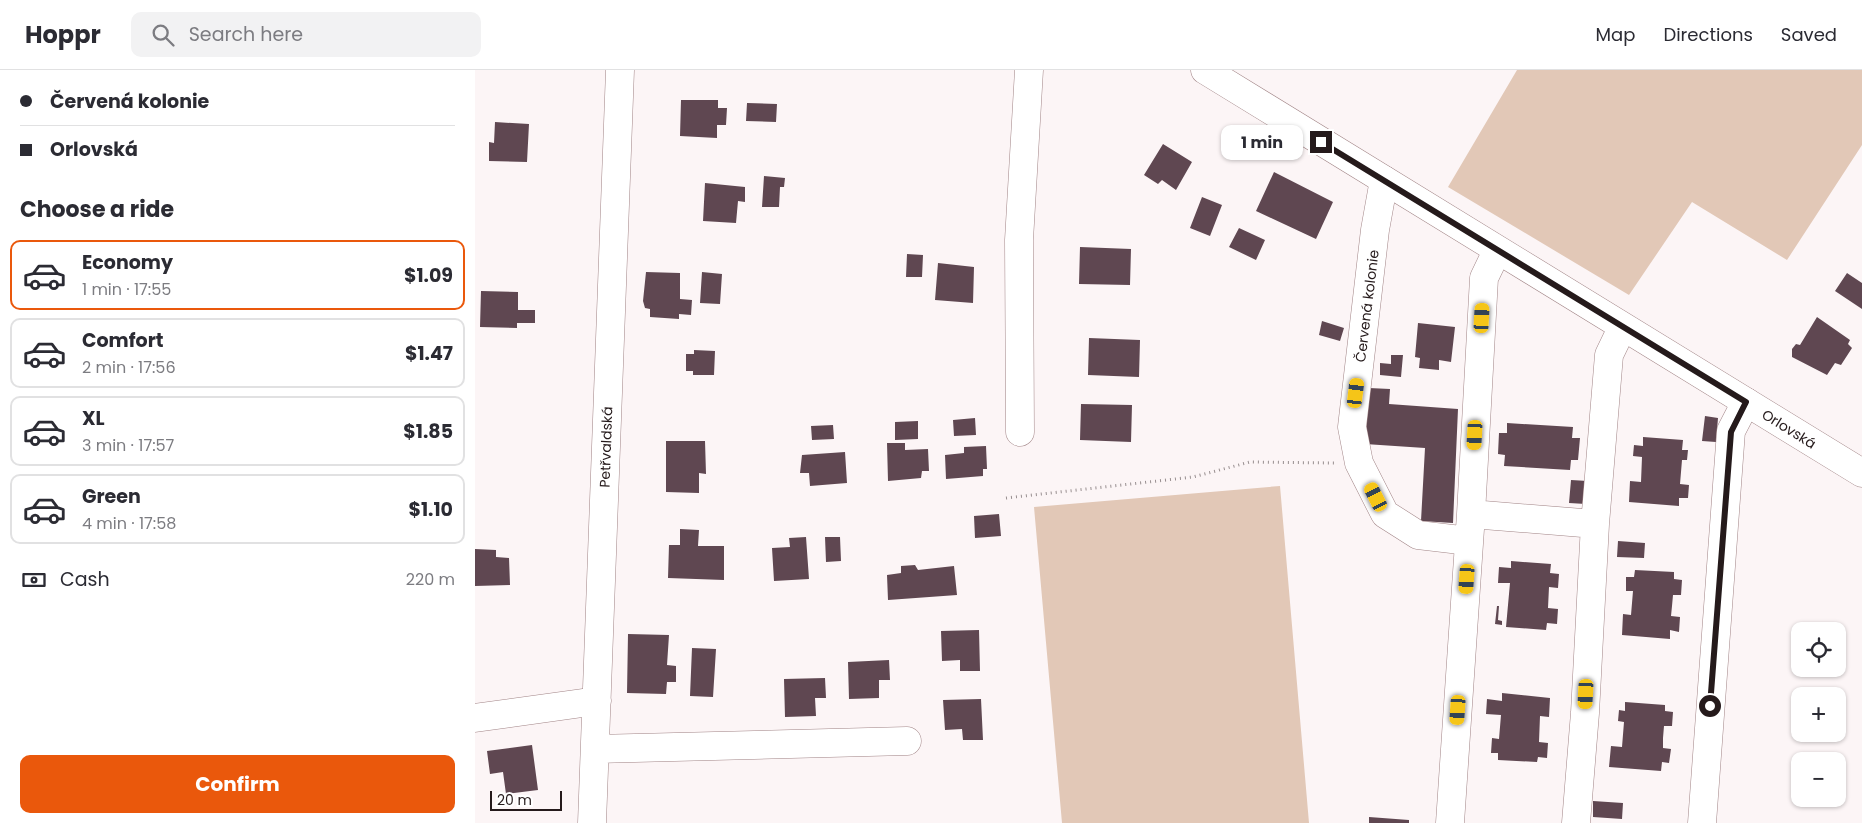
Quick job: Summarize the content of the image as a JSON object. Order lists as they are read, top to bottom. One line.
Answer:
{"streets":{"street":["Červená kolonie","Orlovská","Petřvaldská"]},"crossings":[["Červená kolonie","Orlovská"]],"scale_bar":"20 m","page":{"header":"Hoppr","search":"Search here","nav":["Map","Directions","Saved"],"banner":["Červená kolonie","Orlovská"],"bubble":"1 min","heading":"Choose a ride","list":[{"name":"Economy","note":"1 min · 17:55","value":"$1.09"},{"name":"Comfort","note":"2 min · 17:56","value":"$1.47"},{"name":"XL","note":"3 min · 17:57","value":"$1.85"},{"name":"Green","note":"4 min · 17:58","value":"$1.10"}],"pay":["Cash","220 m"],"map_buttons":["+","−"],"buttons":"Confirm","scale":"20 m"}}
